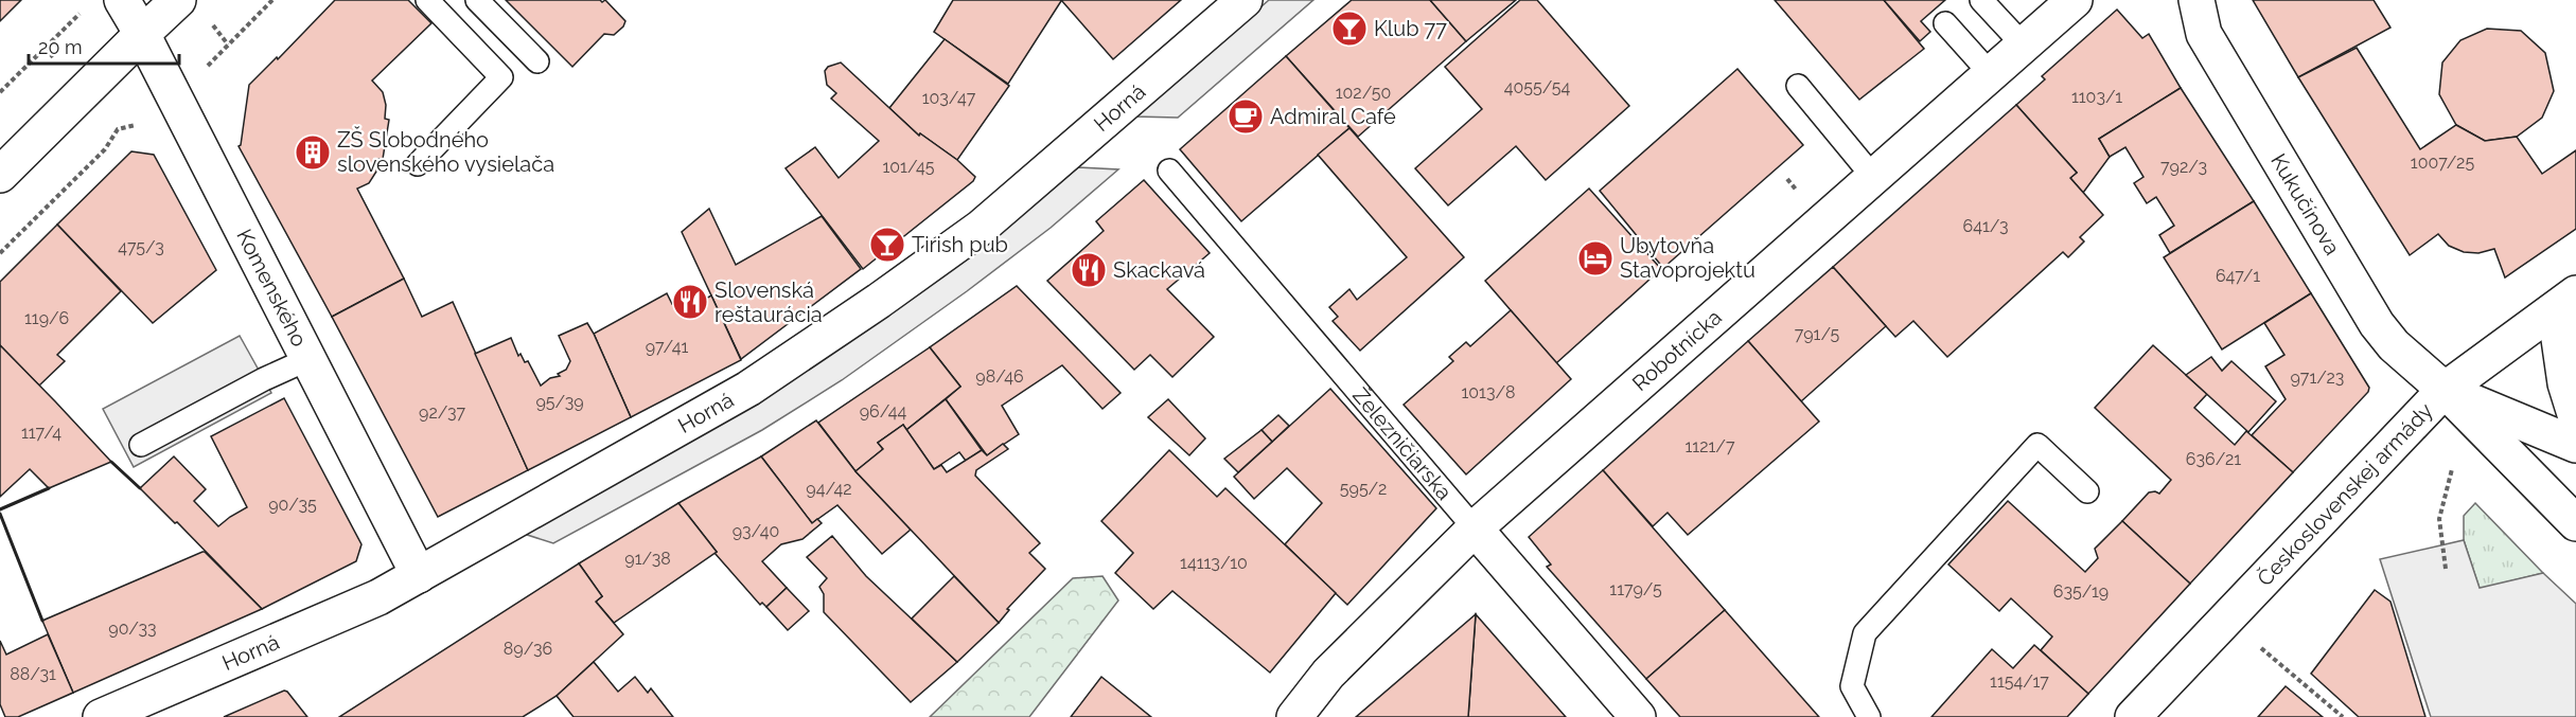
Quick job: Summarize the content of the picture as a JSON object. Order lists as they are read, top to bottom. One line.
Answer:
{"streets":{"street":["Horná","Kukučínova","Komenského","Robotnícka","Železničiarska","Československej armády"]},"crossings":[["Horná","Komenského"],["Kukučínova","Československej armády"],["Robotnícka","Železničiarska"]],"places":{"bar":["Klub 77","Tirish pub"],"cafe":["Admiral Cafe"],"building":["ZŠ Slobodného slovenského vysielača"],"hotel":["Ubytovňa Stavoprojektu"],"restaurant":["Skackavá","Slovenská reštaurácia"]},"house_numbers":["4055/54","102/50","1103/1","103/47","1007/25","101/45","792/3","641/3","475/3","647/1","119/6","791/5","97/41","98/46","971/23","1013/8","95/39","96/44","92/37","117/4","1121/7","636/21","94/42","595/2","90/35","93/40","91/38","14113/10","1179/5","635/19","90/33","89/36","88/31","1154/17"],"scale_bar":"20 m"}
